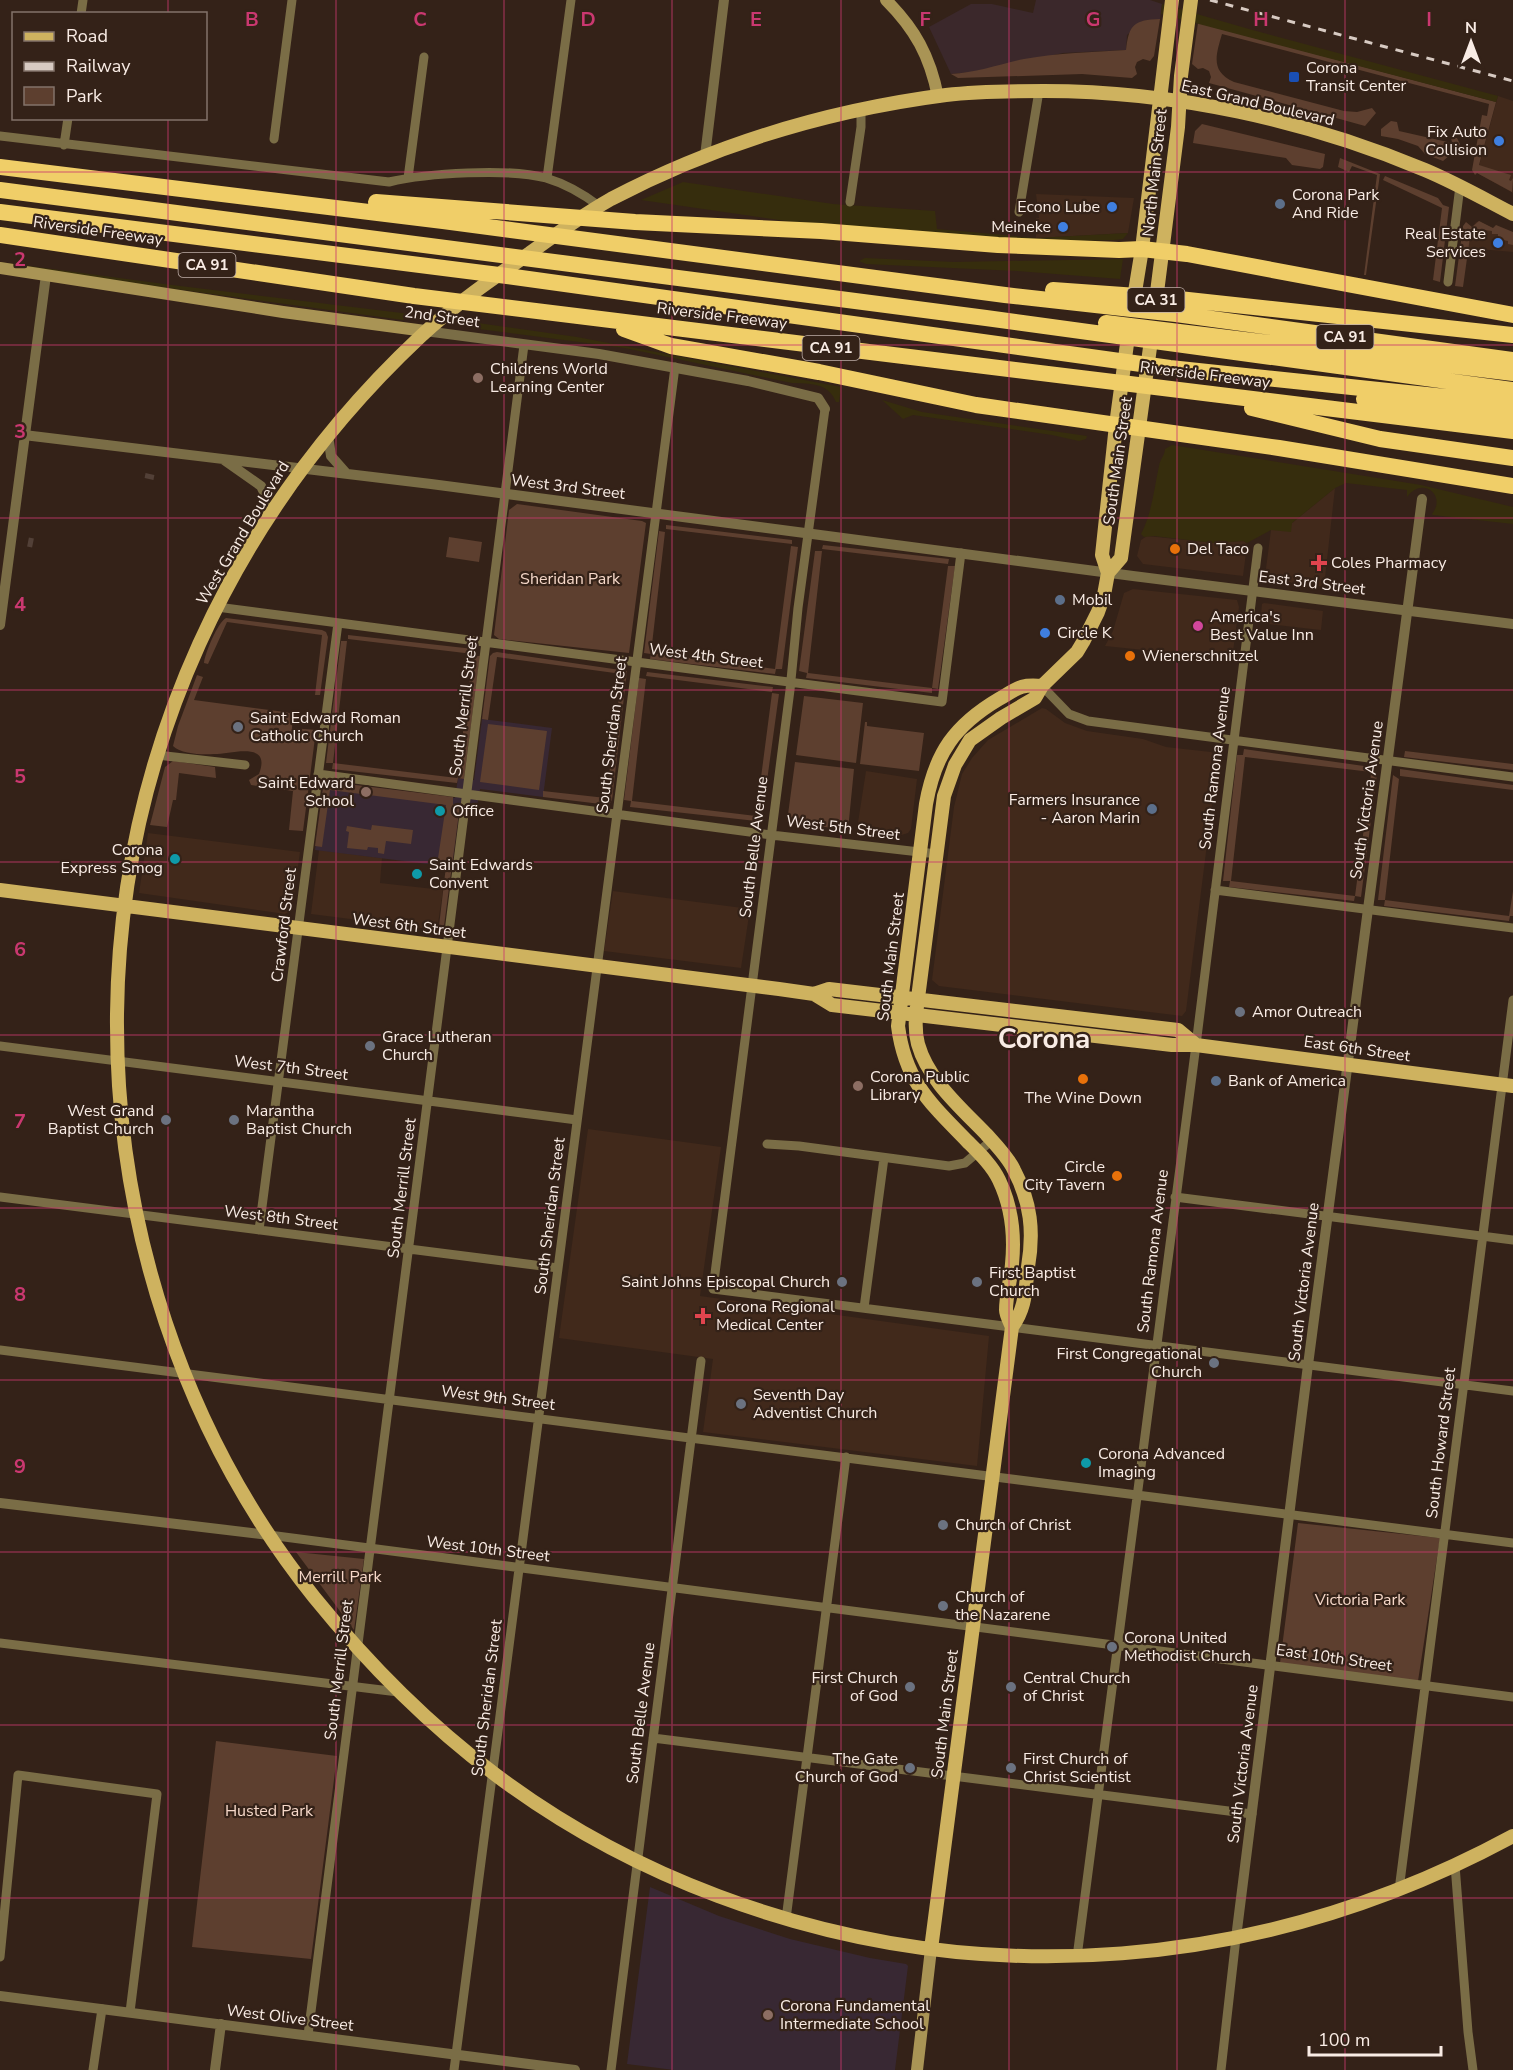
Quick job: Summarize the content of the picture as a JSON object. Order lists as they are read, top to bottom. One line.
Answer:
{"streets":{"highway":["Riverside Freeway","CA 91"],"main road":["East Grand Boulevard","North Main Street","CA 31","2nd Street","South Main Street","West Grand Boulevard","West 6th Street","East 6th Street"],"street":["West 3rd Street","East 3rd Street","West 4th Street","South Merrill Street","South Sheridan Street","South Ramona Avenue","South Victoria Avenue","West 5th Street","South Belle Avenue","Crawford Street","West 7th Street","West 8th Street","West 9th Street","South Howard Street","West 10th Street","East 10th Street","West Olive Street"]},"crossings":[["East Grand Boulevard","North Main Street"],["East Grand Boulevard","West Grand Boulevard"],["North Main Street","South Main Street"],["North Main Street","West Grand Boulevard"],["2nd Street","West Grand Boulevard"],["2nd Street","South Merrill Street"],["2nd Street","South Sheridan Street"],["2nd Street","South Belle Avenue"],["South Main Street","West 3rd Street"],["South Main Street","West Grand Boulevard"],["South Main Street","East 3rd Street"],["South Main Street","West 5th Street"],["South Main Street","West 6th Street"],["South Main Street","East 6th Street"],["South Main Street","West 9th Street"],["South Main Street","West 10th Street"],["South Main Street","East 10th Street"],["West 3rd Street","West Grand Boulevard"],["West 3rd Street","East 3rd Street"],["West 3rd Street","West 4th Street"],["West 3rd Street","South Merrill Street"],["West 3rd Street","South Sheridan Street"],["West 3rd Street","South Belle Avenue"],["West Grand Boulevard","West 4th Street"],["West Grand Boulevard","South Merrill Street"],["West Grand Boulevard","South Sheridan Street"],["West Grand Boulevard","South Belle Avenue"],["West Grand Boulevard","West 6th Street"],["West Grand Boulevard","West 7th Street"],["West Grand Boulevard","West 8th Street"],["West Grand Boulevard","West 9th Street"],["West Grand Boulevard","West 10th Street"],["East 3rd Street","South Ramona Avenue"],["East 3rd Street","South Victoria Avenue"],["West 4th Street","South Merrill Street"],["West 4th Street","South Sheridan Street"],["West 4th Street","South Belle Avenue"],["West 4th Street","Crawford Street"],["South Merrill Street","West 5th Street"],["South Merrill Street","West 6th Street"],["South Merrill Street","West 7th Street"],["South Merrill Street","West 8th Street"],["South Merrill Street","West 9th Street"],["South Merrill Street","West 10th Street"],["South Merrill Street","West Olive Street"],["South Sheridan Street","West 5th Street"],["South Sheridan Street","West 6th Street"],["South Sheridan Street","West 7th Street"],["South Sheridan Street","West 8th Street"],["South Sheridan Street","West 9th Street"],["South Sheridan Street","West 10th Street"],["South Sheridan Street","West Olive Street"],["South Ramona Avenue","East 6th Street"],["South Ramona Avenue","West 9th Street"],["South Ramona Avenue","East 10th Street"],["South Victoria Avenue","East 6th Street"],["South Victoria Avenue","West 9th Street"],["South Victoria Avenue","East 10th Street"],["West 5th Street","South Belle Avenue"],["West 5th Street","Crawford Street"],["South Belle Avenue","West 6th Street"],["South Belle Avenue","West 9th Street"],["South Belle Avenue","West 10th Street"],["Crawford Street","West 6th Street"],["Crawford Street","West 7th Street"],["Crawford Street","West 8th Street"],["West 6th Street","East 6th Street"],["East 6th Street","South Howard Street"],["West 9th Street","South Howard Street"],["South Howard Street","East 10th Street"],["West 10th Street","East 10th Street"]],"districts":["Corona"],"parks":["Sheridan Park","Merrill Park","Victoria Park","Husted Park"],"places":{"transit":["Corona Transit Center"],"other":["Fix Auto Collision","Corona Park And Ride","Econo Lube","Meineke","Real Estate Services","Childrens World Learning Center","Del Taco","Mobil","America's Best Value Inn","Circle K","Wienerschnitzel","Saint Edward Roman Catholic Church","Saint Edward School","Farmers Insurance - Aaron Marin","Office","Corona Express Smog","Saint Edwards Convent","Amor Outreach","Grace Lutheran Church","The Wine Down","Bank of America","Corona Public Library","West Grand Baptist Church","Marantha Baptist Church","Circle City Tavern","Saint Johns Episcopal Church","First Baptist Church","First Congregational Church","Seventh Day Adventist Church","Corona Advanced Imaging","Church of Christ","Church of the Nazarene","Corona United Methodist Church","First Church of God","Central Church of Christ","The Gate Church of God","First Church of Christ Scientist","Corona Fundamental Intermediate School"],"health":["Coles Pharmacy","Corona Regional Medical Center"]},"legend":["Road","Railway","Park"],"scale_bar":"100 m","north":"top","grid":{"columns":["B","C","D","E","F","G","H","I"],"rows":["2","3","4","5","6","7","8","9"]}}
